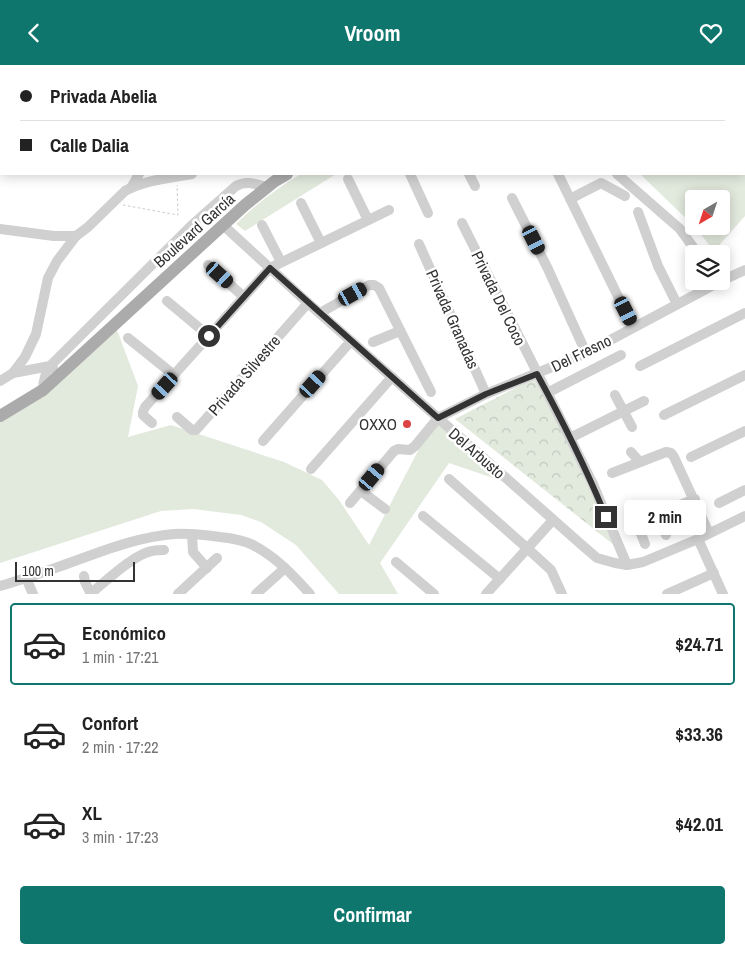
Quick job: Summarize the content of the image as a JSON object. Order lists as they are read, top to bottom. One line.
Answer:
{"streets":{"main road":["Boulevard García"],"street":["Privada Del Coco","Privada Granadas","Del Fresno","Privada Silvestre","Del Arbusto"]},"crossings":[["Boulevard García","Del Arbusto"],["Privada Del Coco","Del Fresno"],["Privada Del Coco","Del Arbusto"],["Privada Granadas","Del Fresno"],["Del Fresno","Del Arbusto"],["Privada Silvestre","Del Arbusto"]],"places":["OXXO"],"scale_bar":"100 m","north":"bottom left","page":{"header":"Vroom","banner":["Privada Abelia","Calle Dalia"],"bubble":"2 min","scale":"100 m","list":[{"name":"Económico","note":"1 min · 17:21","value":"$24.71"},{"name":"Confort","note":"2 min · 17:22","value":"$33.36"},{"name":"XL","note":"3 min · 17:23","value":"$42.01"}],"buttons":"Confirmar"}}
